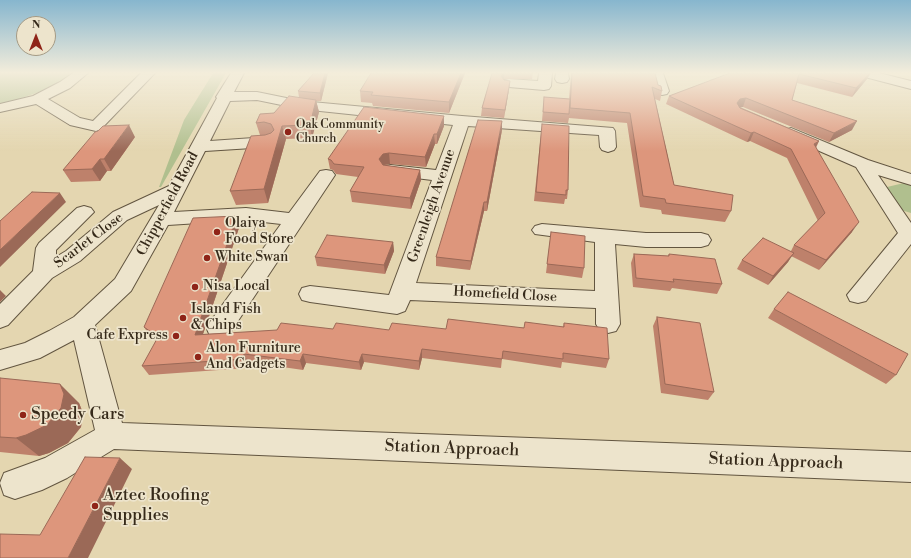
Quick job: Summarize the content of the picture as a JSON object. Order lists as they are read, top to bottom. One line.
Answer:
{"streets":{"street":["Chipperfield Road","Greenleigh Avenue","Scarlet Close","Homefield Close","Station Approach"]},"crossings":[["Chipperfield Road","Scarlet Close"],["Greenleigh Avenue","Homefield Close"]],"places":["Oak Community Church","Olaiya Food Store","White Swan","Nisa Local","Island Fish & Chips","Cafe Express","Alon Furniture And Gadgets","Speedy Cars","Aztec Roofing Supplies"],"north":"top"}
